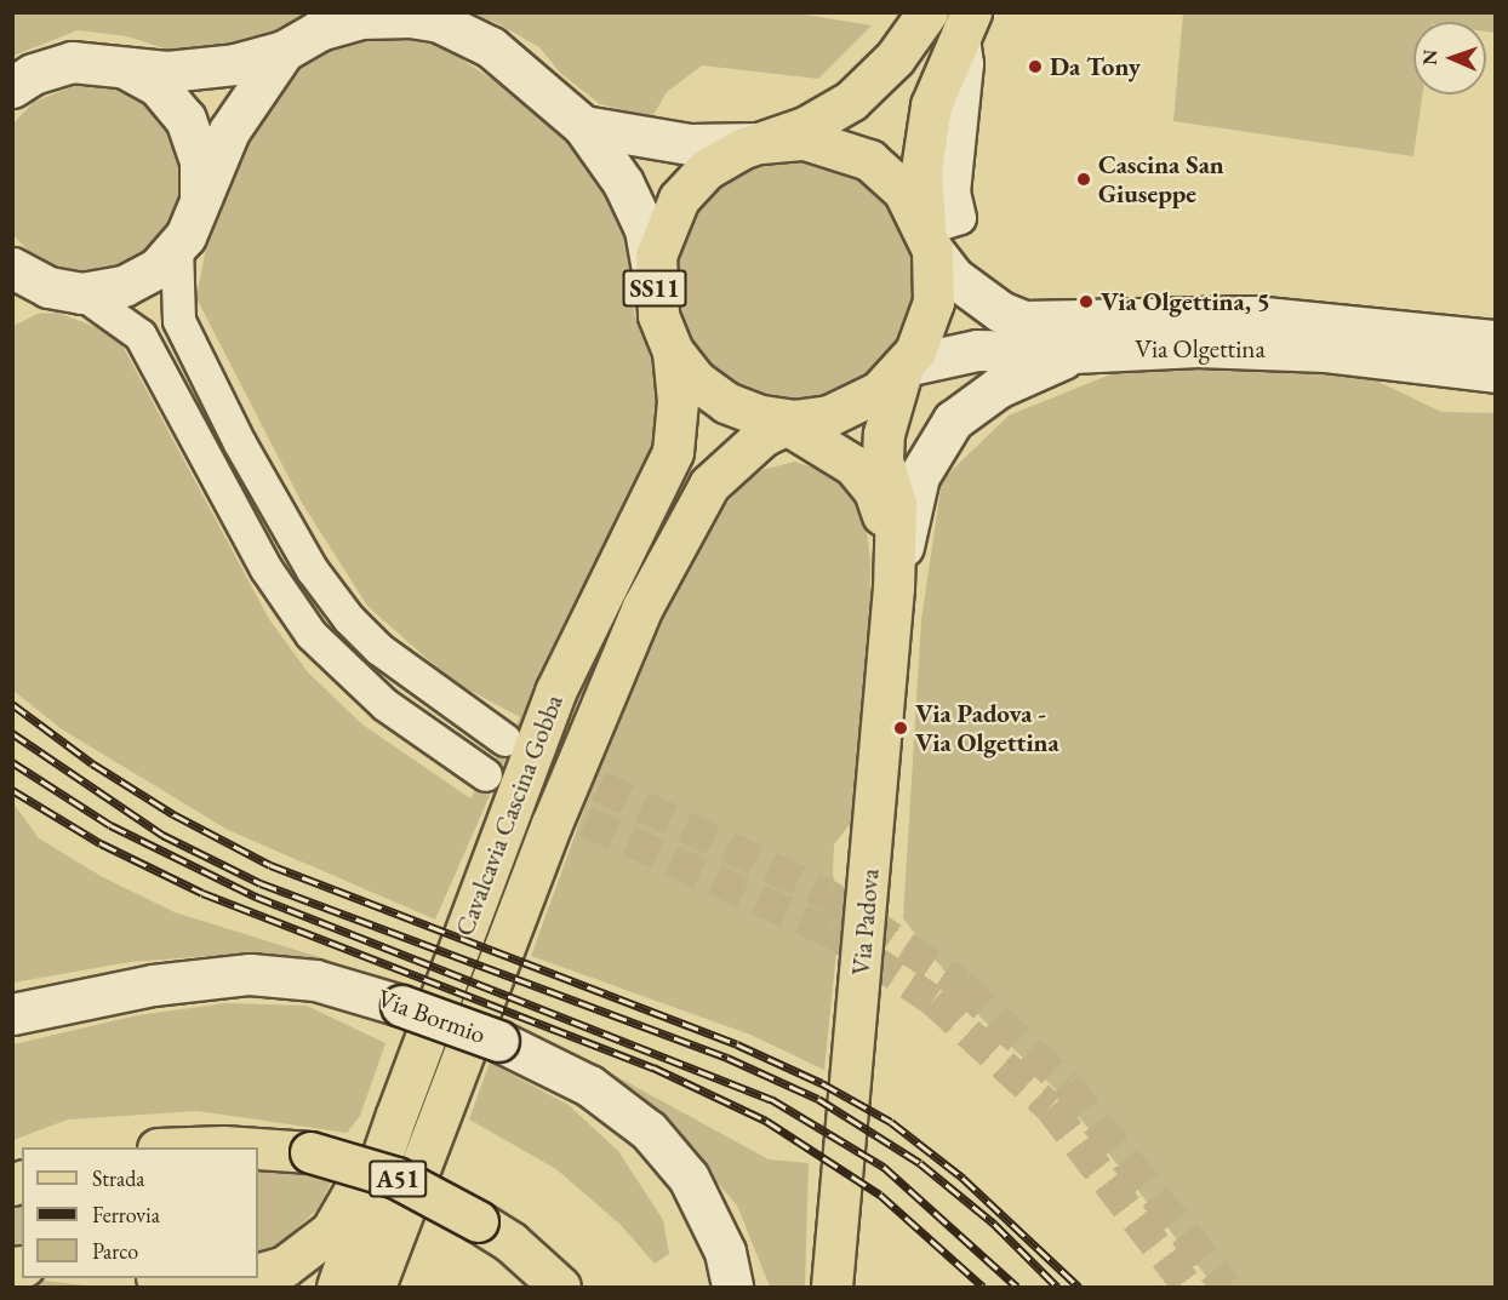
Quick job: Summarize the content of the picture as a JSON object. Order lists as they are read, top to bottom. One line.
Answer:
{"streets":{"main road":["SS11","Via Olgettina","Cavalcavia Cascina Gobba","Via Padova","Via Bormio","A51"]},"crossings":[["SS11","Via Olgettina"],["SS11","Cavalcavia Cascina Gobba"],["SS11","Via Padova"],["Via Olgettina","Via Padova"],["Cavalcavia Cascina Gobba","Via Padova"]],"places":["Da Tony","Cascina San Giuseppe","Via Olgettina, 5","Via Padova - Via Olgettina"],"legend":["Strada","Ferrovia","Parco"],"north":"left"}
